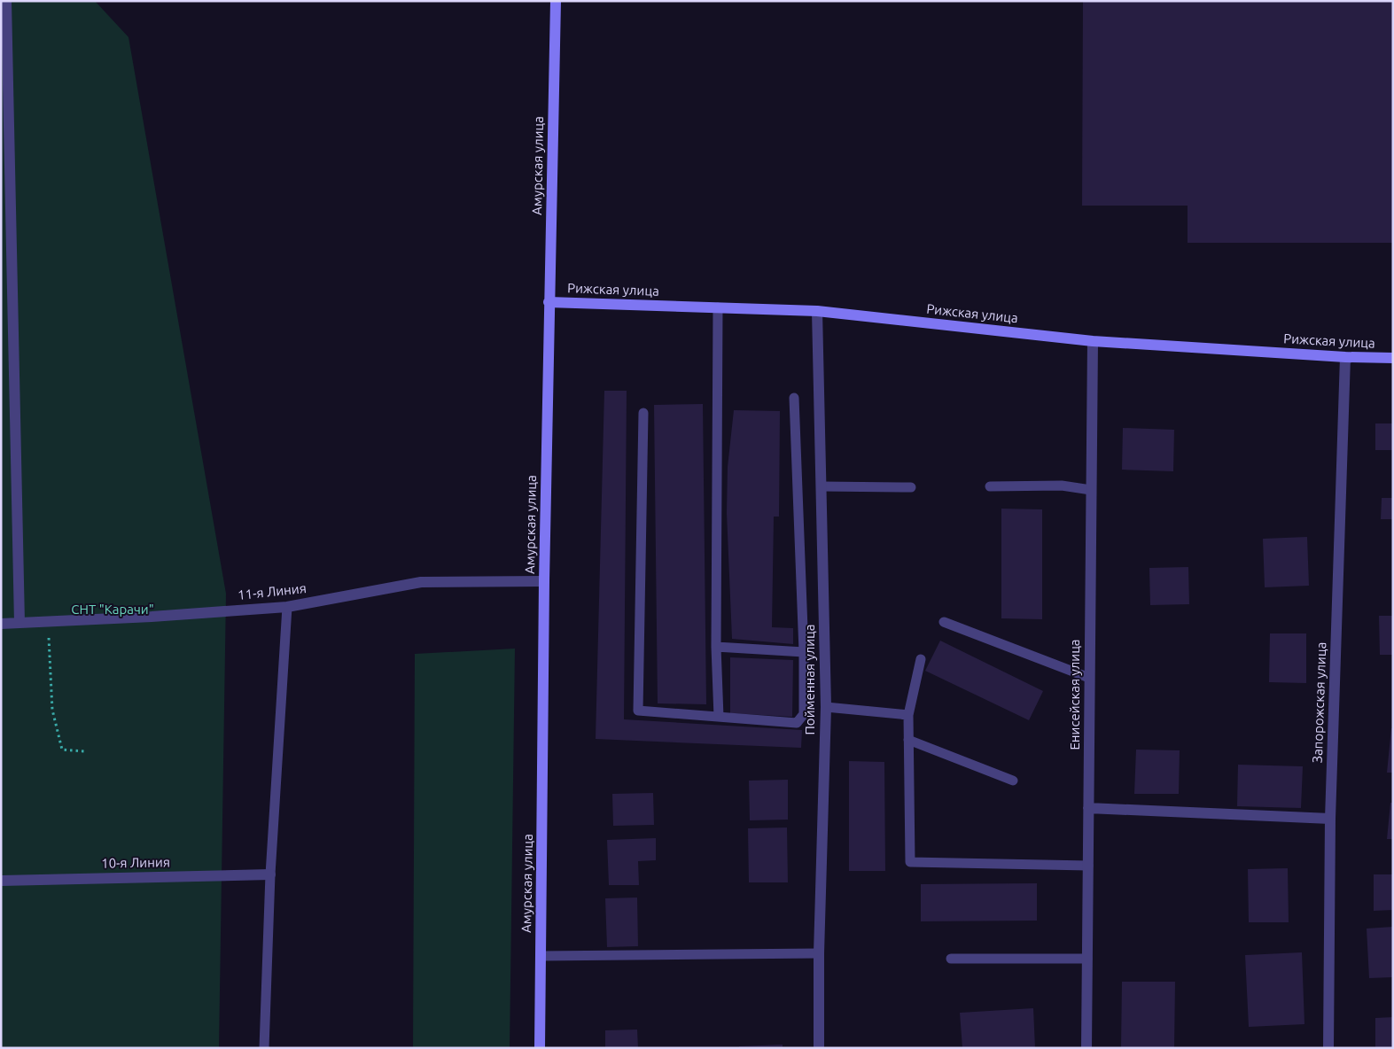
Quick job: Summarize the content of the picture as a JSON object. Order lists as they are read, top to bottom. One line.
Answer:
{"streets":{"street":["Амурская улица","Рижская улица","11-я Линия","Пойменная улица","Енисейская улица","Запорожская улица","10-я Линия"]},"crossings":[["Амурская улица","Рижская улица"],["Амурская улица","11-я Линия"],["Рижская улица","Пойменная улица"],["Рижская улица","Енисейская улица"],["Рижская улица","Запорожская улица"]],"parks":["СНТ \"Карачи\""]}
